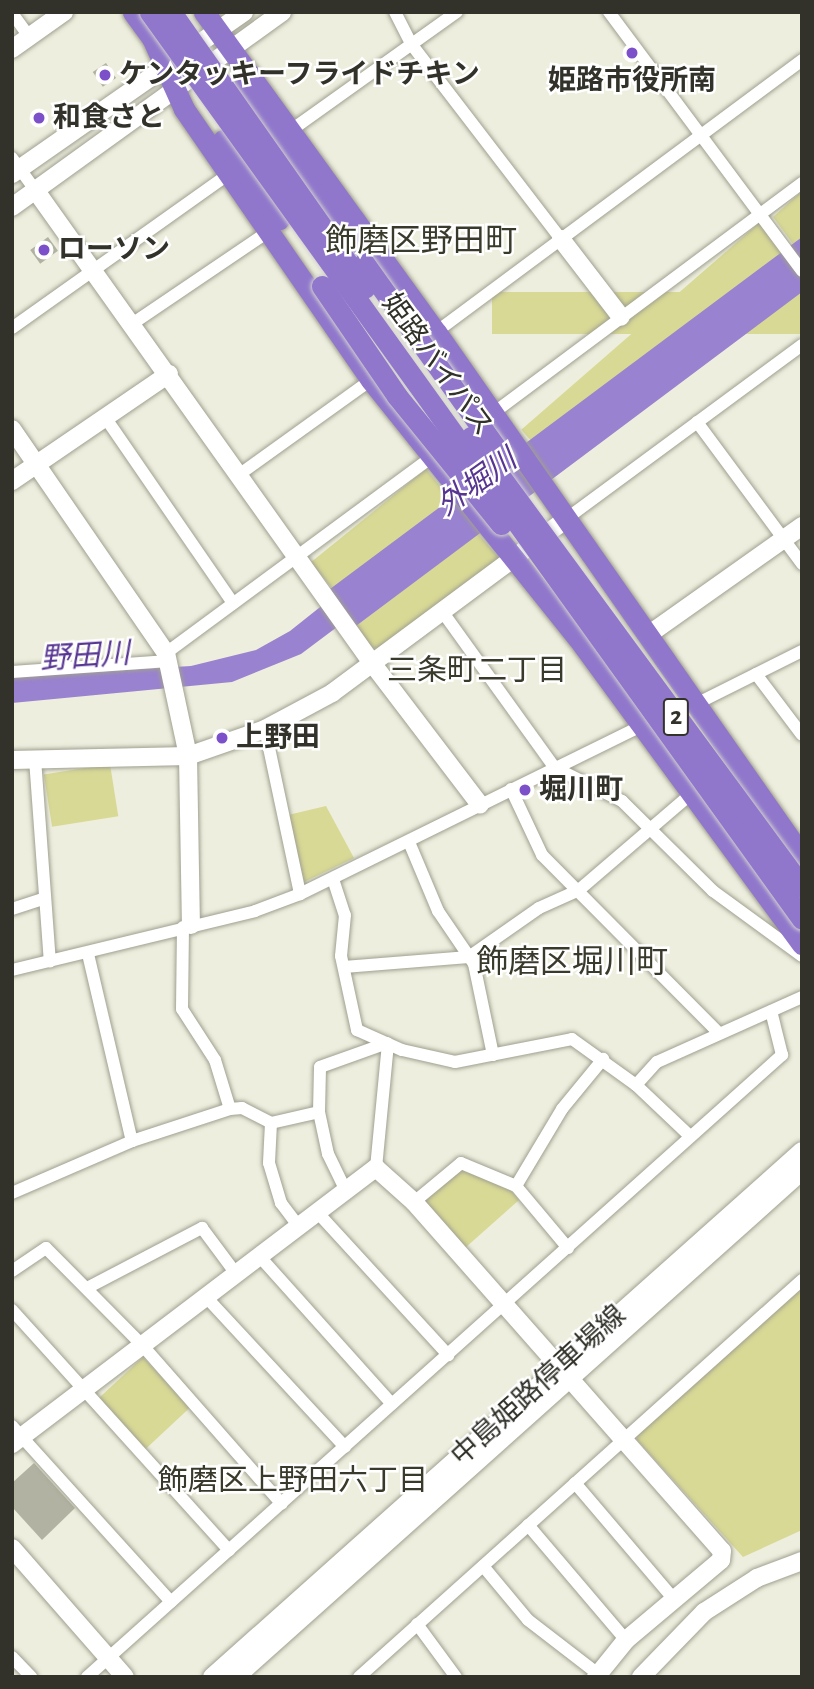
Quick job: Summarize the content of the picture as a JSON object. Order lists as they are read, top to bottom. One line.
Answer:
{"streets":{"highway":["姫路バイパス","2"],"street":["中島姫路停車場線"]},"districts":["飾磨区野田町","三条町二丁目","飾磨区堀川町","飾磨区上野田六丁目"],"water":["外堀川","野田川"],"places":["姫路市役所南","ケンタッキーフライドチキン","和食さと","ローソン","上野田","堀川町"]}
